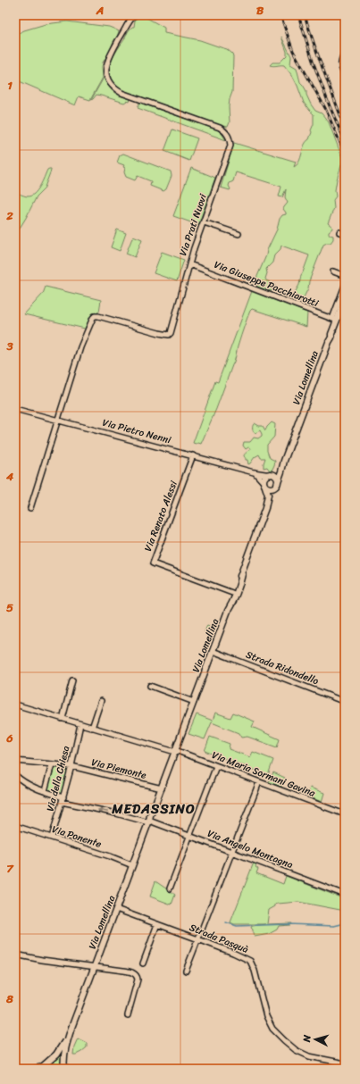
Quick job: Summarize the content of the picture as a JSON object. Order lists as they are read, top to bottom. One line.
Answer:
{"streets":{"main road":["Via Lomellina"],"street":["Via Prati Nuovi","Via Giuseppe Pacchiarotti","Via Pietro Nenni","Via Renato Alessi","Strada Ridondello","Via Piemonte","Via Maria Sormani Gavina","Via della Chiesa","Via Ponente","Via Angelo Montagna","Strada Pasquà"]},"crossings":[["Via Prati Nuovi","Via Giuseppe Pacchiarotti"],["Via Prati Nuovi","Via Pietro Nenni"],["Via Giuseppe Pacchiarotti","Via Lomellina"],["Via Lomellina","Via Pietro Nenni"],["Via Lomellina","Via Renato Alessi"],["Via Lomellina","Strada Ridondello"],["Via Lomellina","Via Piemonte"],["Via Lomellina","Via Maria Sormani Gavina"],["Via Lomellina","Via Ponente"],["Via Lomellina","Via Angelo Montagna"],["Via Lomellina","Strada Pasquà"],["Via Pietro Nenni","Via Renato Alessi"],["Via Piemonte","Via della Chiesa"],["Via Maria Sormani Gavina","Via della Chiesa"],["Via della Chiesa","Via Ponente"],["Via della Chiesa","Via Angelo Montagna"]],"districts":["MEDASSINO"],"north":"left","grid":{"columns":["A","B"],"rows":["1","2","3","4","5","6","7","8"]}}
